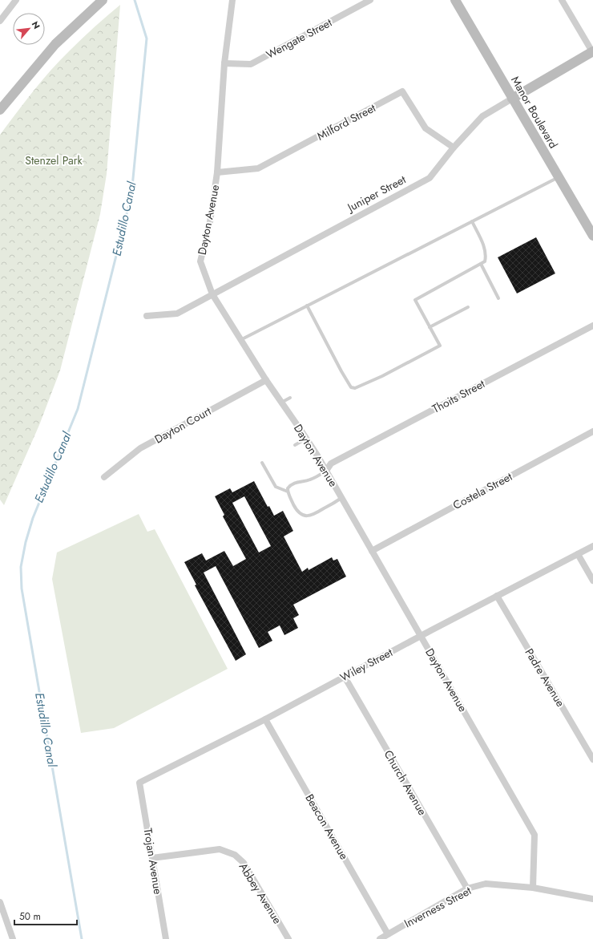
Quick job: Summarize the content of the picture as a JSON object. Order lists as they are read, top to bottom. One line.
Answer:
{"streets":{"street":["Wengate Street","Manor Boulevard","Milford Street","Juniper Street","Dayton Avenue","Thoits Street","Dayton Court","Costela Street","Wiley Street","Padre Avenue","Church Avenue","Beacon Avenue","Trojan Avenue","Abbey Avenue","Inverness Street"]},"crossings":[["Wengate Street","Dayton Avenue"],["Manor Boulevard","Juniper Street"],["Milford Street","Juniper Street"],["Milford Street","Dayton Avenue"],["Juniper Street","Dayton Avenue"],["Dayton Avenue","Thoits Street"],["Dayton Avenue","Dayton Court"],["Dayton Avenue","Costela Street"],["Dayton Avenue","Wiley Street"],["Dayton Avenue","Inverness Street"],["Wiley Street","Padre Avenue"],["Wiley Street","Church Avenue"],["Wiley Street","Beacon Avenue"],["Wiley Street","Trojan Avenue"],["Church Avenue","Inverness Street"],["Beacon Avenue","Inverness Street"],["Trojan Avenue","Abbey Avenue"]],"water":["Estudillo Canal"],"parks":["Stenzel Park"],"scale_bar":"50 m","north":"top right"}
